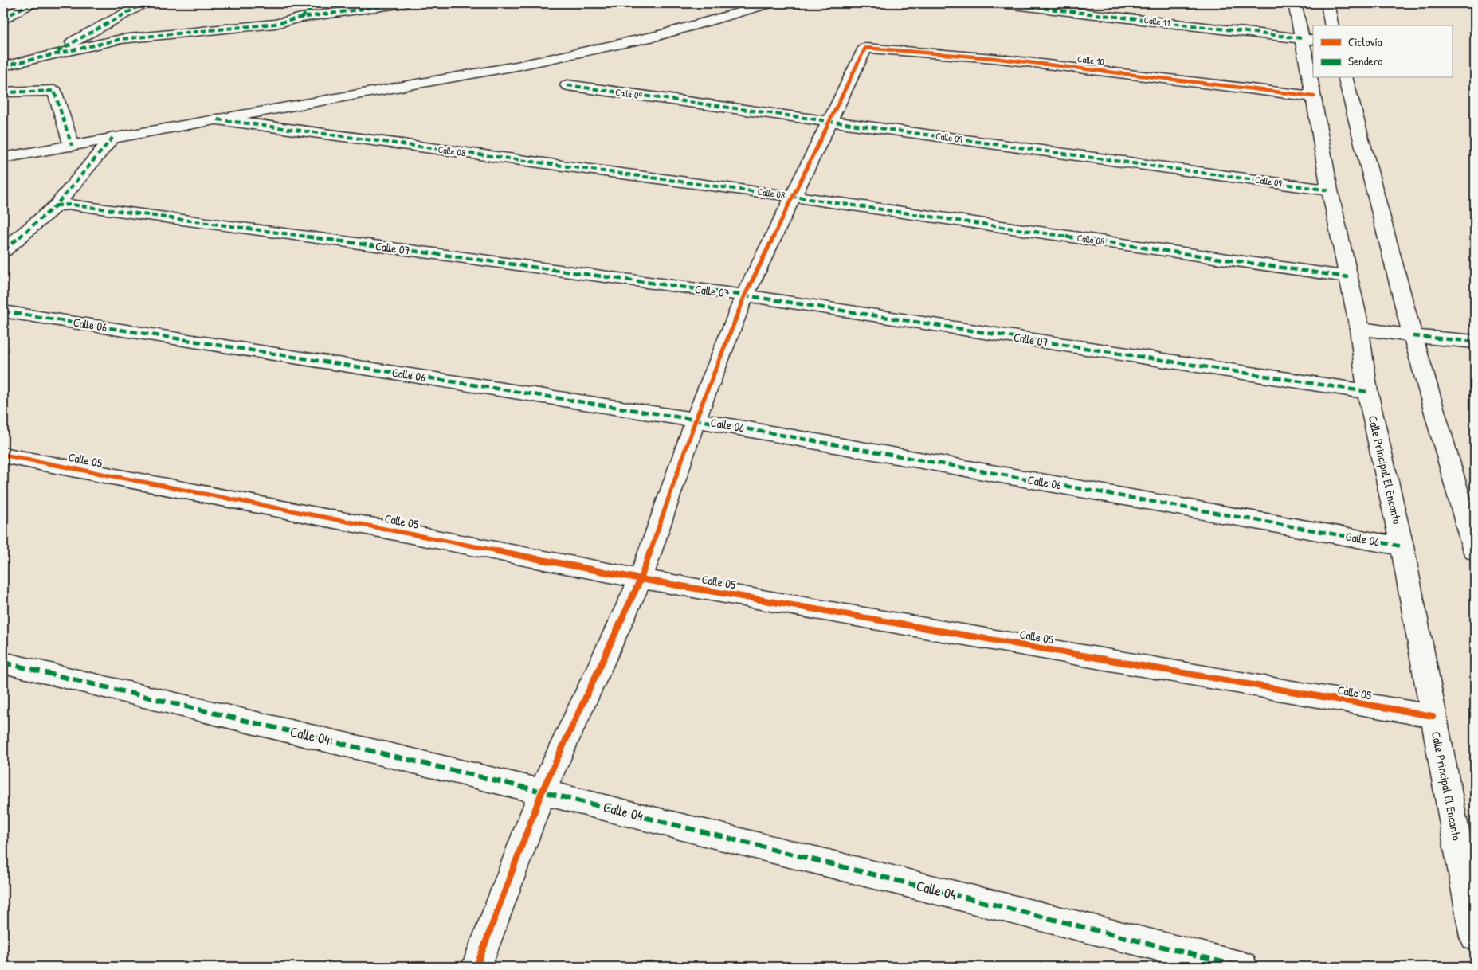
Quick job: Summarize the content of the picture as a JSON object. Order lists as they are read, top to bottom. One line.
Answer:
{"streets":{"street":["Calle 11","Calle 10","Calle 09","Calle 08","Calle 07","Calle 06","Calle 05","Calle Principal El Encanto","Calle 04"]},"crossings":[["Calle 11","Calle Principal El Encanto"],["Calle 10","Calle 09"],["Calle 10","Calle Principal El Encanto"],["Calle 09","Calle Principal El Encanto"],["Calle 08","Calle Principal El Encanto"],["Calle 07","Calle Principal El Encanto"],["Calle 06","Calle Principal El Encanto"],["Calle 05","Calle Principal El Encanto"]],"legend":["Ciclovía","Sendero"]}
